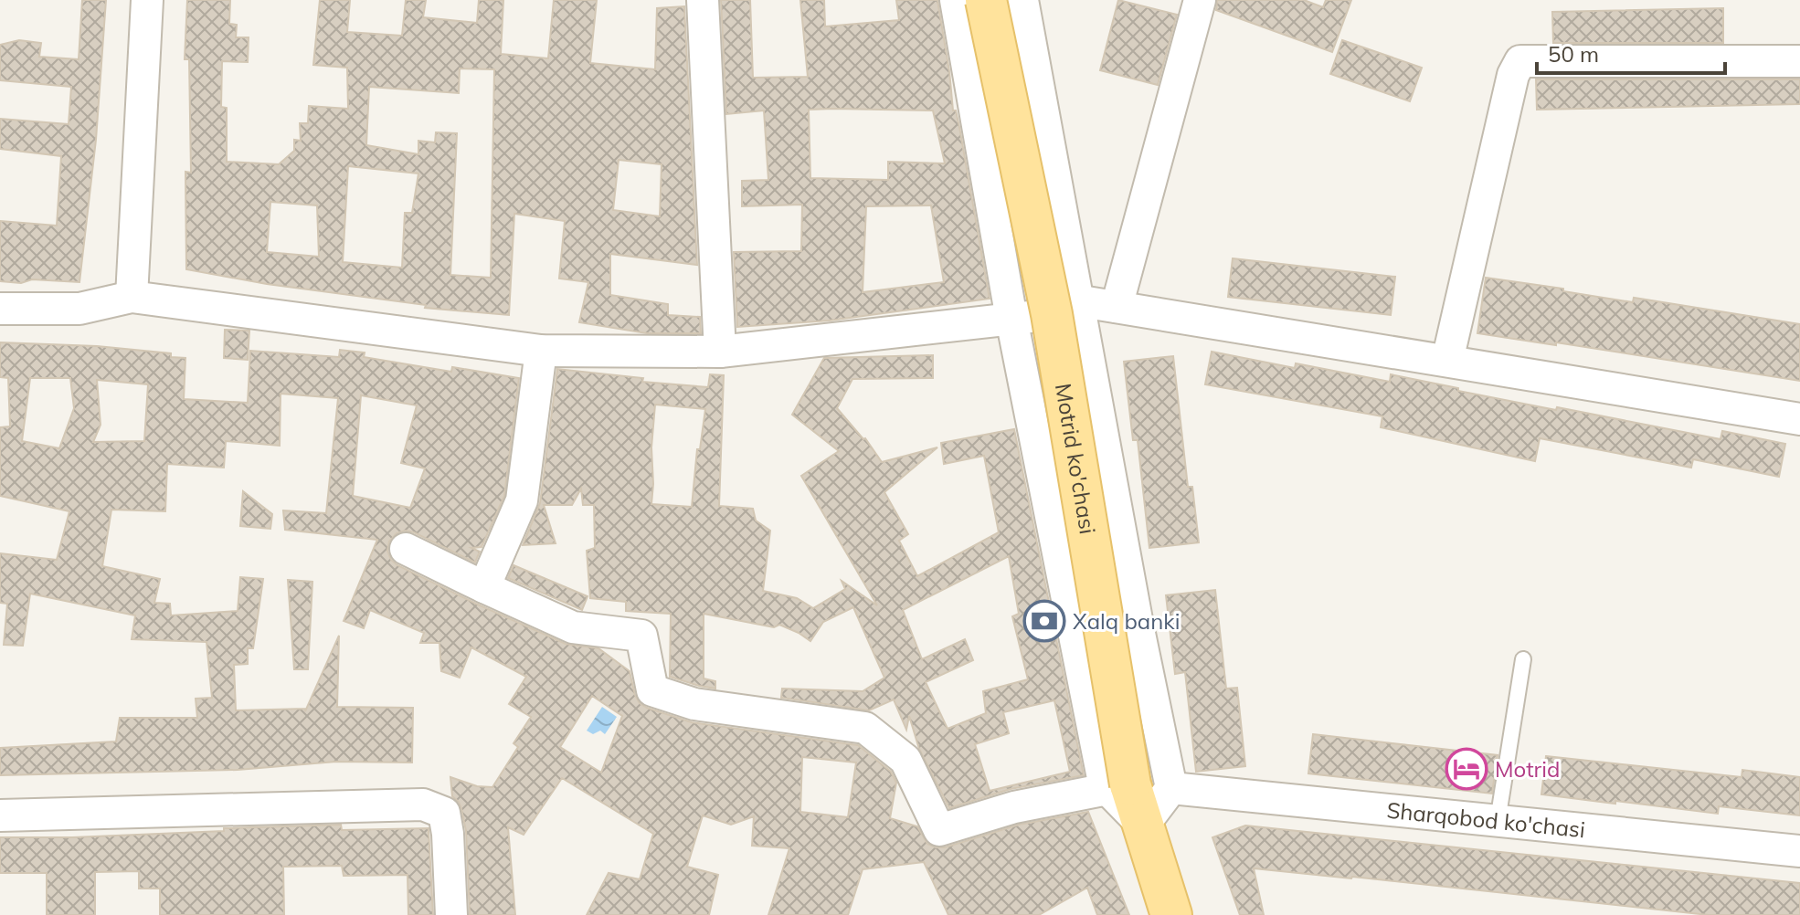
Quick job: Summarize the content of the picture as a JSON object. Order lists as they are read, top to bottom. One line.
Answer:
{"streets":{"main road":["Motrid ko'chasi"],"street":["Sharqobod ko'chasi"]},"places":{"bank":["Xalq banki"],"hotel":["Motrid"]},"scale_bar":"50 m"}
